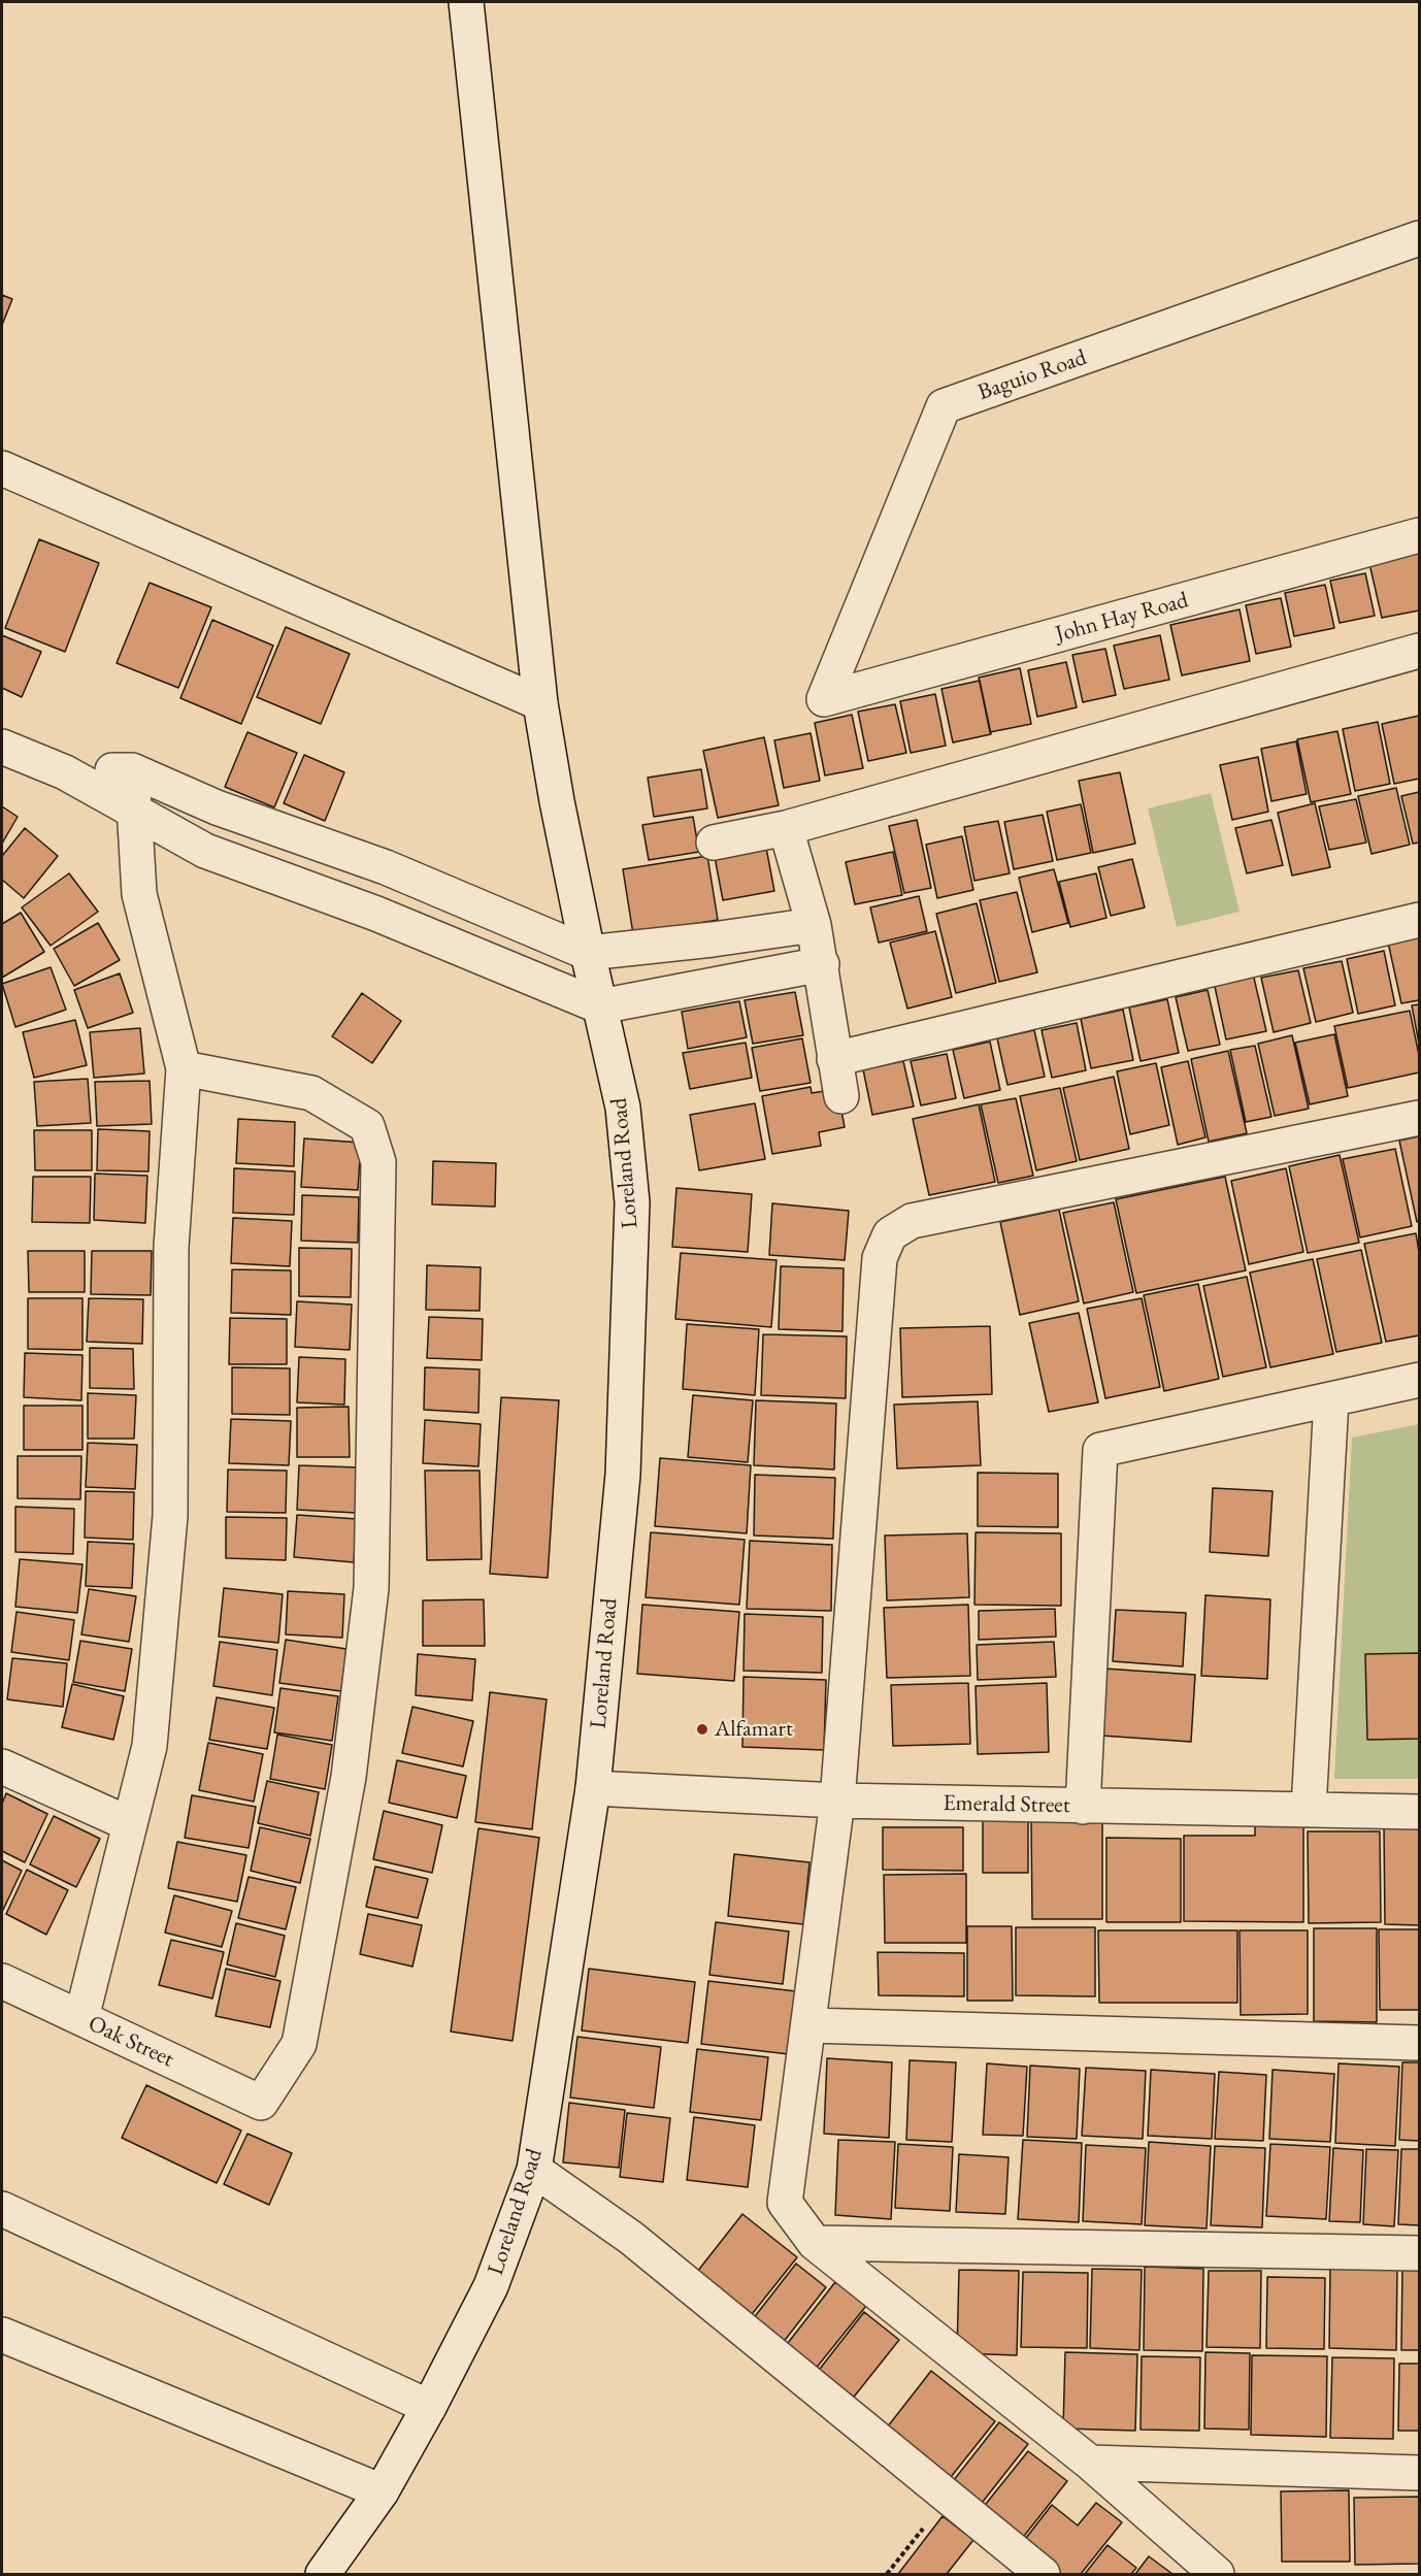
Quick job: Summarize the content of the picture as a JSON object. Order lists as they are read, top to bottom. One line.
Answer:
{"streets":{"street":["Baguio Road","John Hay Road","Loreland Road","Emerald Street","Oak Street"]},"crossings":[["Baguio Road","John Hay Road"],["Loreland Road","Emerald Street"]],"places":["Alfamart"]}
